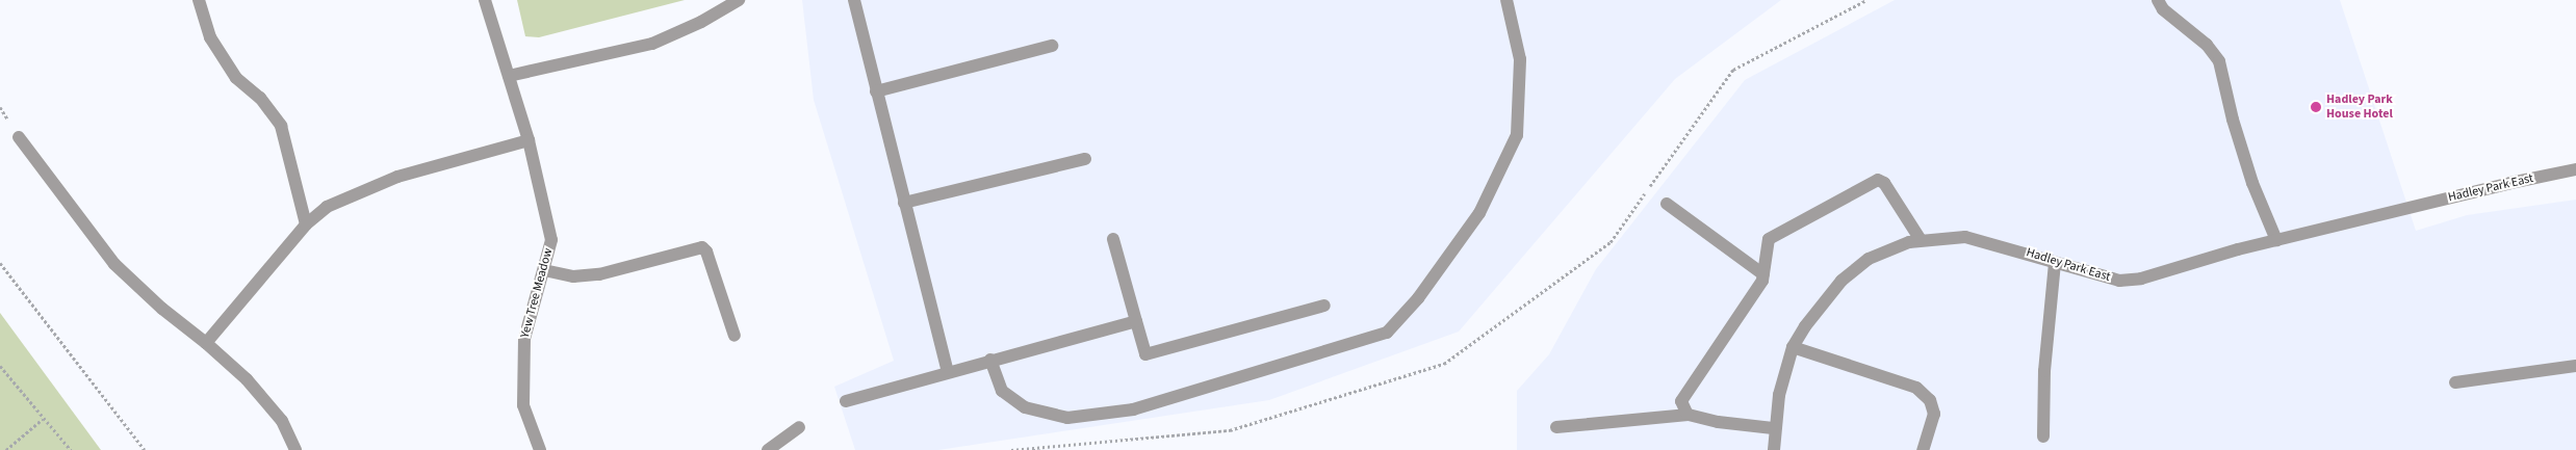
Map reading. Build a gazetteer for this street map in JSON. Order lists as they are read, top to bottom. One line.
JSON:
{"streets":{"street":["Hadley Park East","Yew Tree Meadow"]},"places":["Hadley Park House Hotel"]}
